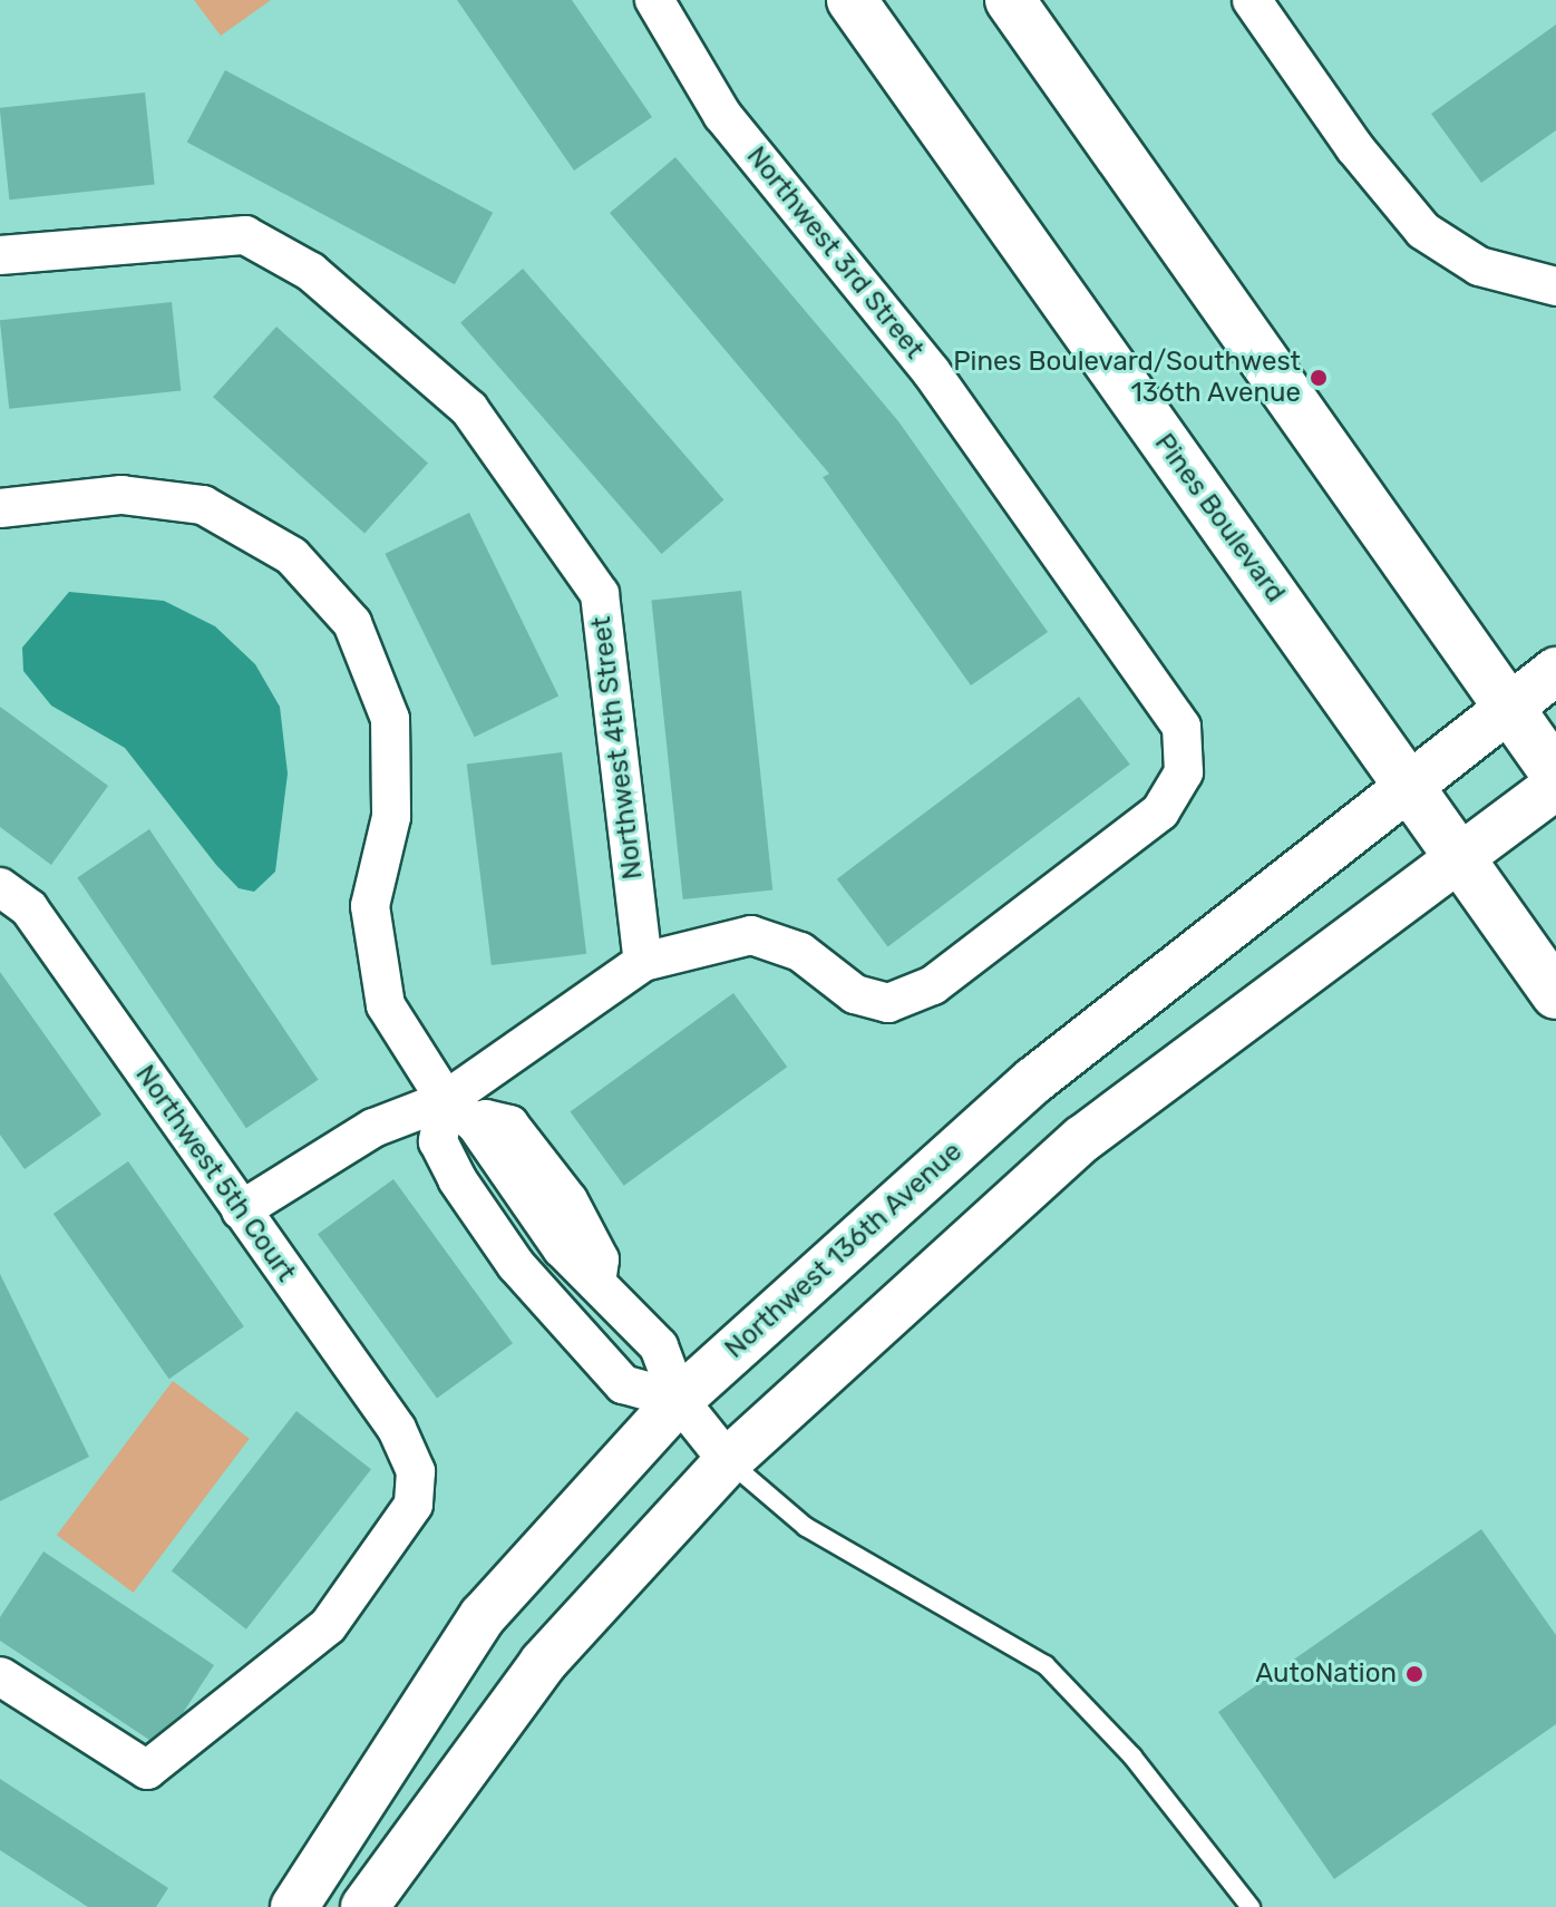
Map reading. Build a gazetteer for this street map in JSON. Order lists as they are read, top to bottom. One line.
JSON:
{"streets":{"highway":["Pines Boulevard"],"street":["Northwest 3rd Street","Northwest 4th Street","Northwest 5th Court","Northwest 136th Avenue"]},"crossings":[["Northwest 3rd Street","Northwest 4th Street"],["Pines Boulevard","Northwest 136th Avenue"]],"places":["Pines Boulevard/Southwest 136th Avenue","AutoNation"]}
